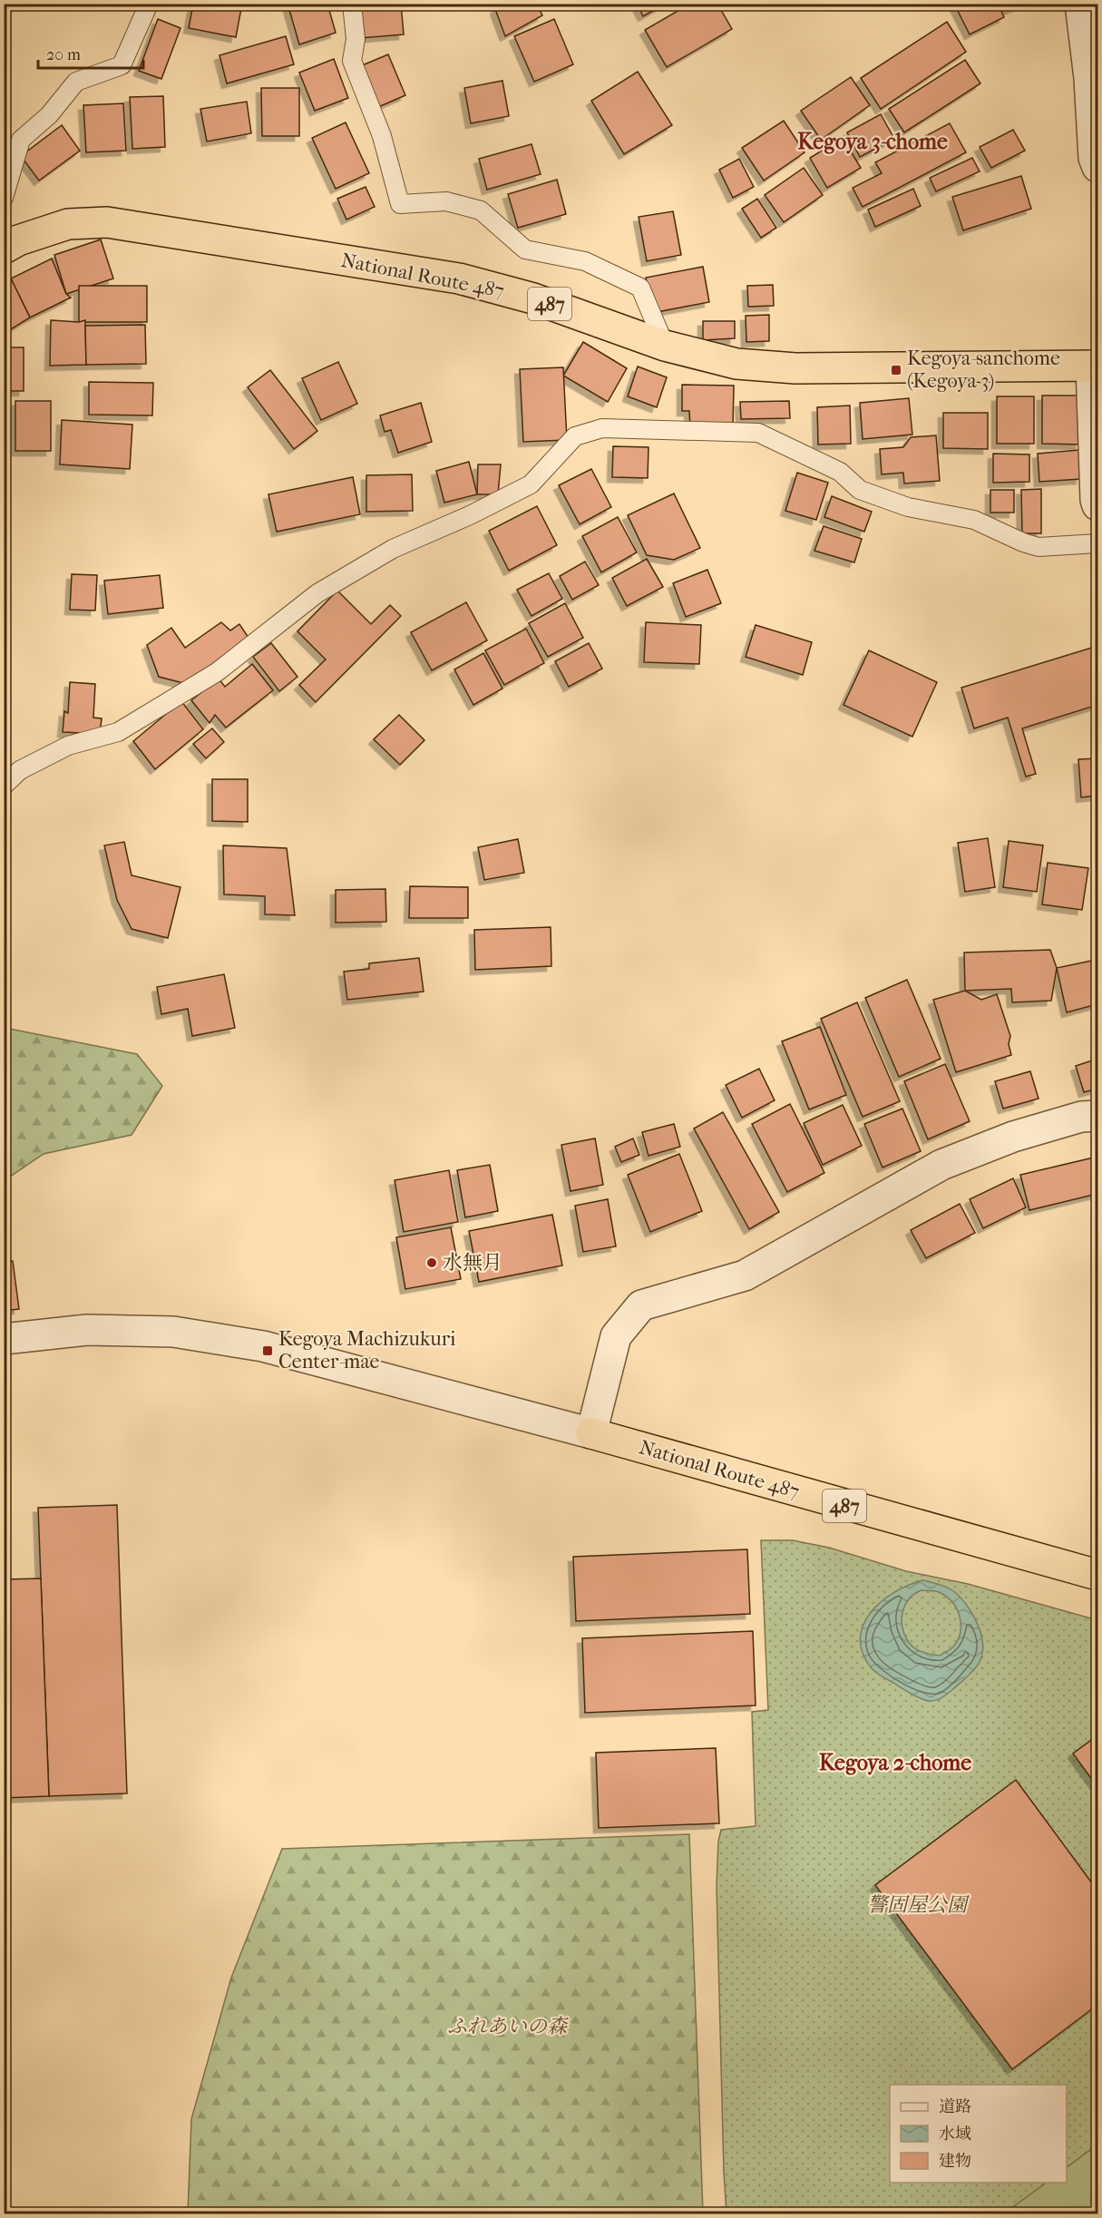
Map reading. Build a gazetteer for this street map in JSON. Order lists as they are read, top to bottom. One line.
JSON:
{"streets":{"highway":["National Route 487","487"]},"districts":["Kegoya 3-chome","Kegoya 2-chome"],"parks":["警固屋公園","ふれあいの森"],"places":{"transit":["Kegoya-sanchome (Kegoya 3)","Kegoya Machizukuri Center-mae"],"other":["水無月"]},"legend":["道路","水域","建物"],"scale_bar":"20 m"}
